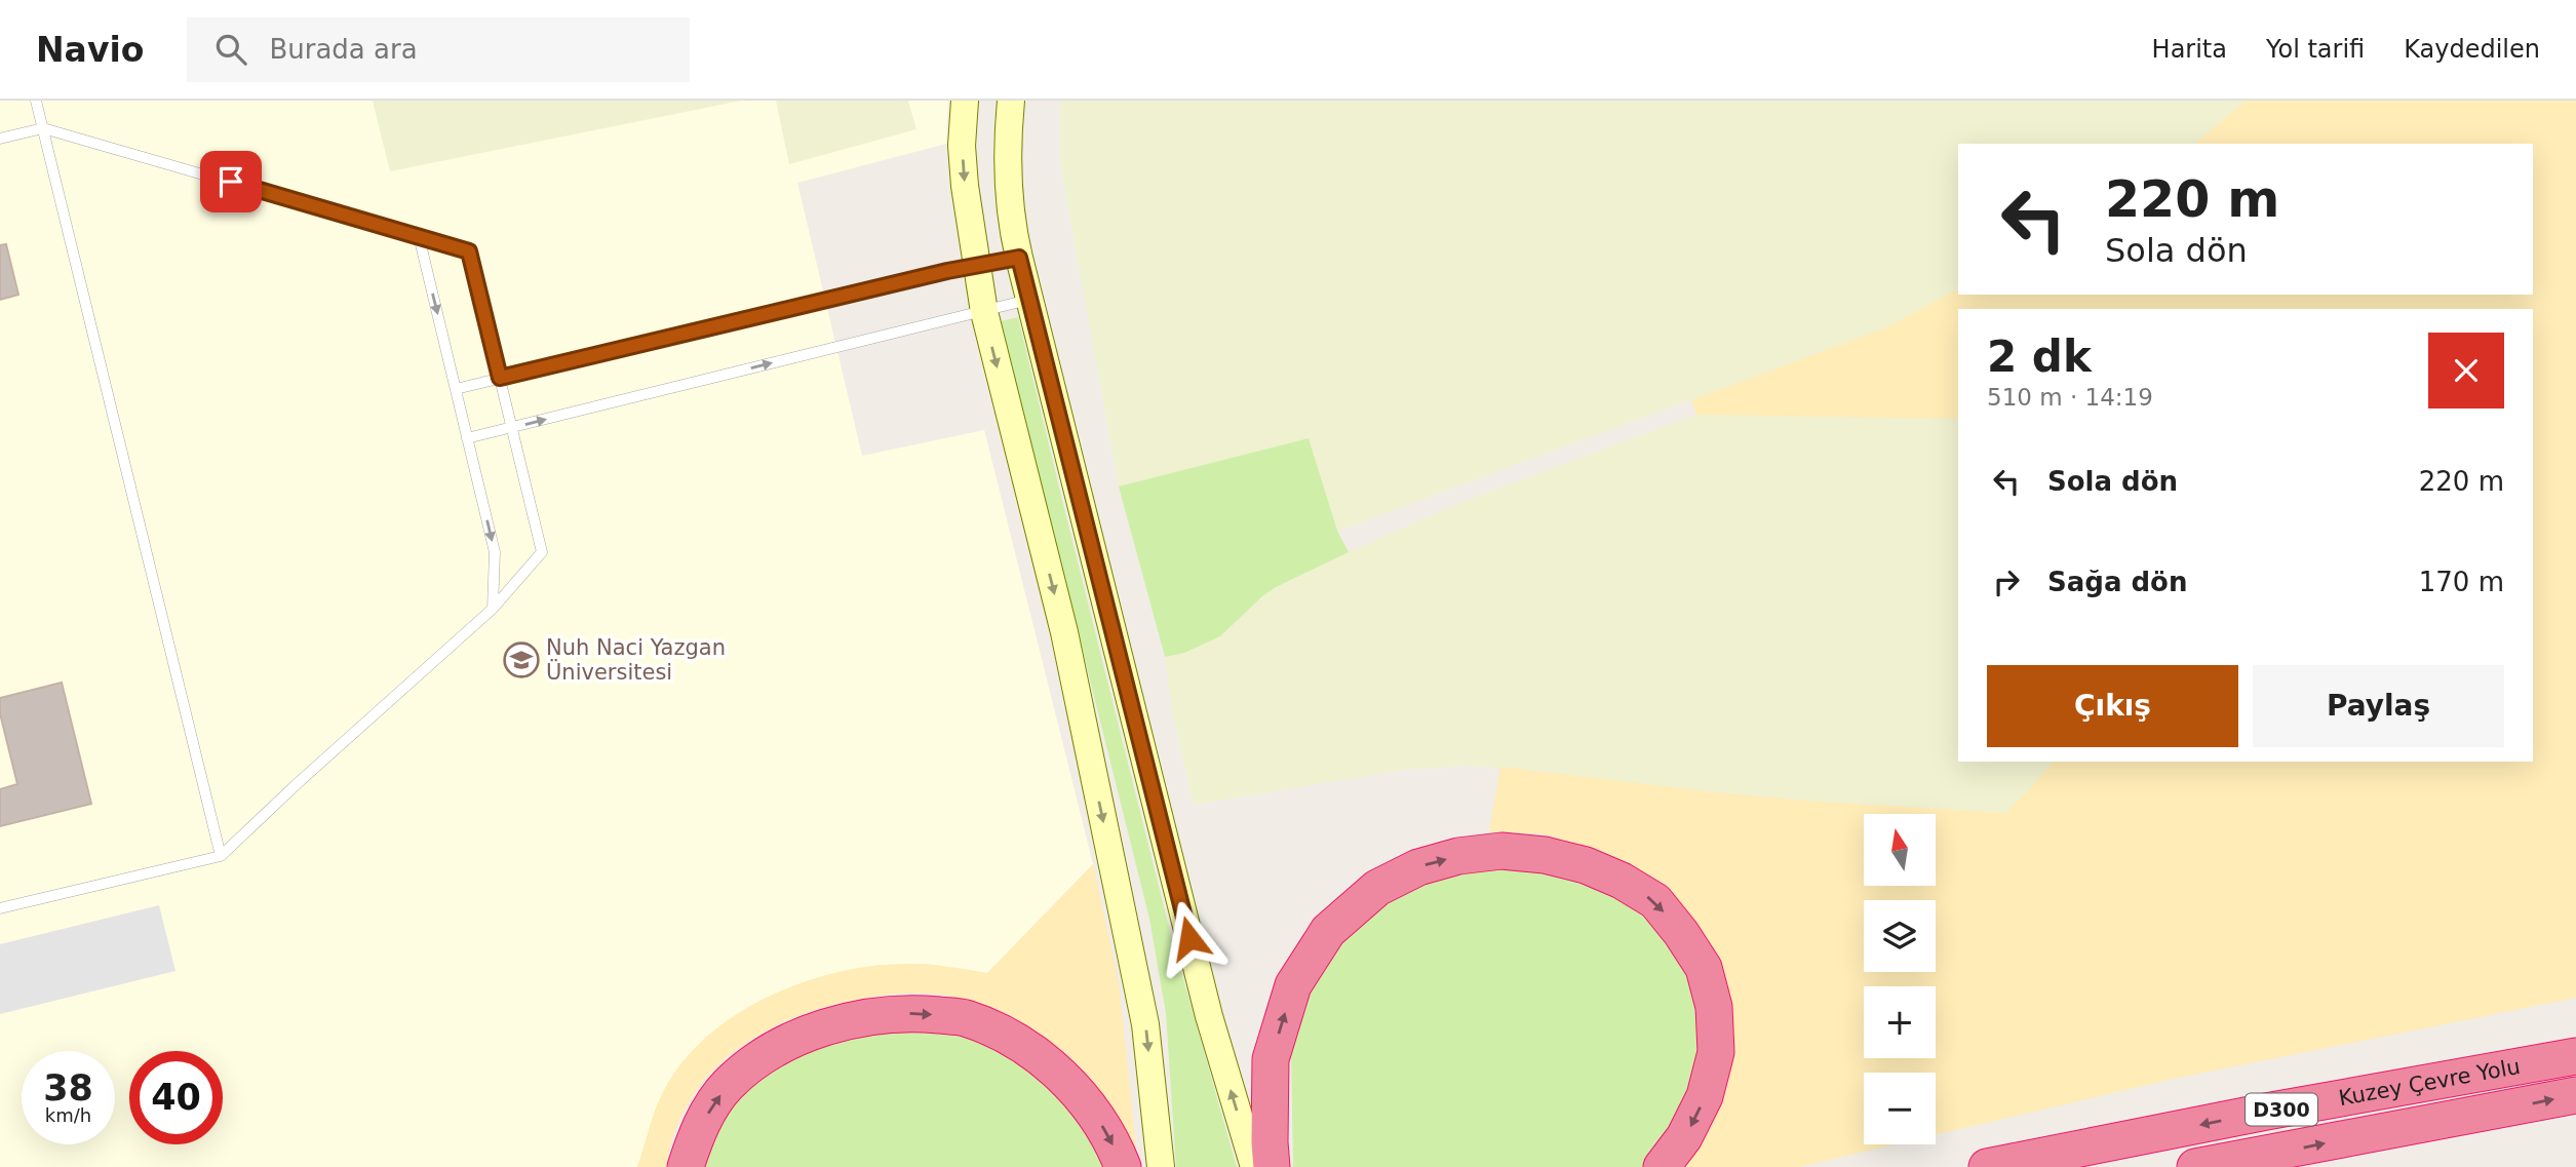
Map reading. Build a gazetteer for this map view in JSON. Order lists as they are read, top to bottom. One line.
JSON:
{"streets":{"highway":["Kuzey Çevre Yolu","D300"]},"places":{"school or university":["Nuh Naci Yazgan Üniversitesi"]},"north":"top","page":{"header":"Navio","search":"Burada ara","nav":["Harita","Yol tarifi","Kaydedilen"],"turn":["220 m","Sola dön"],"heading":["2 dk","510 m · 14:19"],"list":[{"name":"Sola dön","value":"220 m"},{"name":"Sağa dön","value":"170 m"}],"buttons":["Çıkış","Paylaş"],"map_buttons":["+","−"],"speed":"38 km/h","limit":"40"}}
